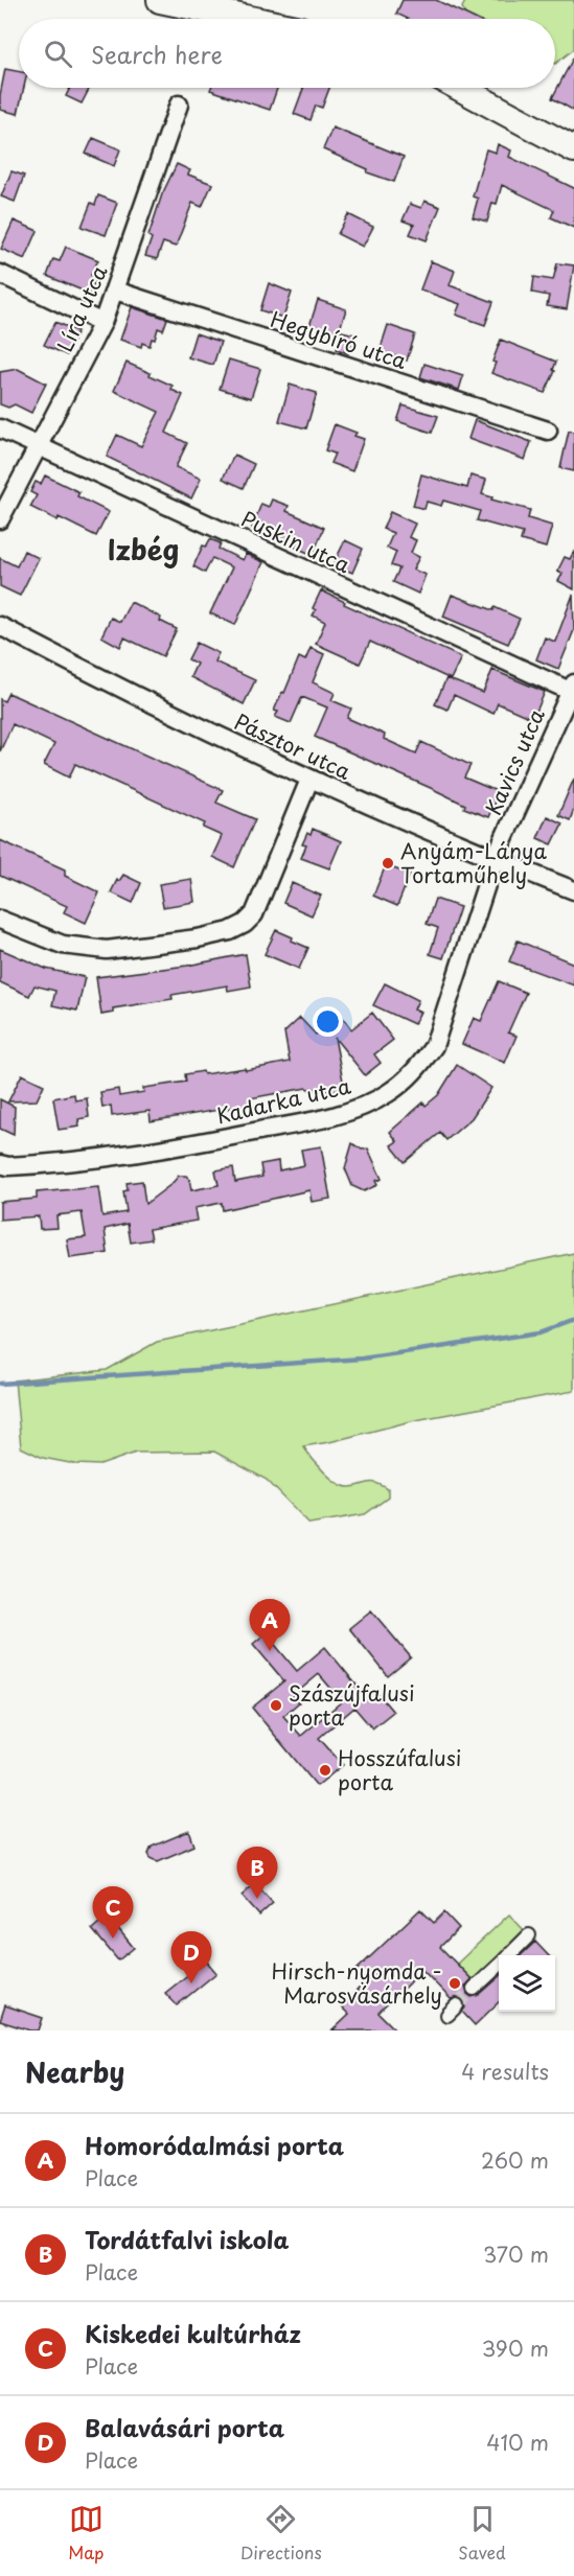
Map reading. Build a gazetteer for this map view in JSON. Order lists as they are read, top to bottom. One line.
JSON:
{"streets":{"street":["Líra utca","Hegybíró utca","Puskin utca","Pásztor utca","Kavics utca","Kadarka utca"]},"crossings":[["Líra utca","Hegybíró utca"],["Líra utca","Puskin utca"],["Puskin utca","Kavics utca"],["Pásztor utca","Kavics utca"],["Pásztor utca","Kadarka utca"],["Kavics utca","Kadarka utca"]],"districts":["Izbég"],"places":["Anyám-Lánya Tortaműhely","Szászújfalusi porta","Hosszúfalusi porta","Hirsch-nyomda - Marosvásárhely"],"page":{"search":"Search here","pins":["A","B","C","D"],"heading":["Nearby","4 results"],"list":[{"mark":"A","name":"Homoródalmási porta","note":"Place","value":"260 m"},{"mark":"B","name":"Tordátfalvi iskola","note":"Place","value":"370 m"},{"mark":"C","name":"Kiskedei kultúrház","note":"Place","value":"390 m"},{"mark":"D","name":"Balavásári porta","note":"Place","value":"410 m"}],"nav":["Map","Directions","Saved"]}}
